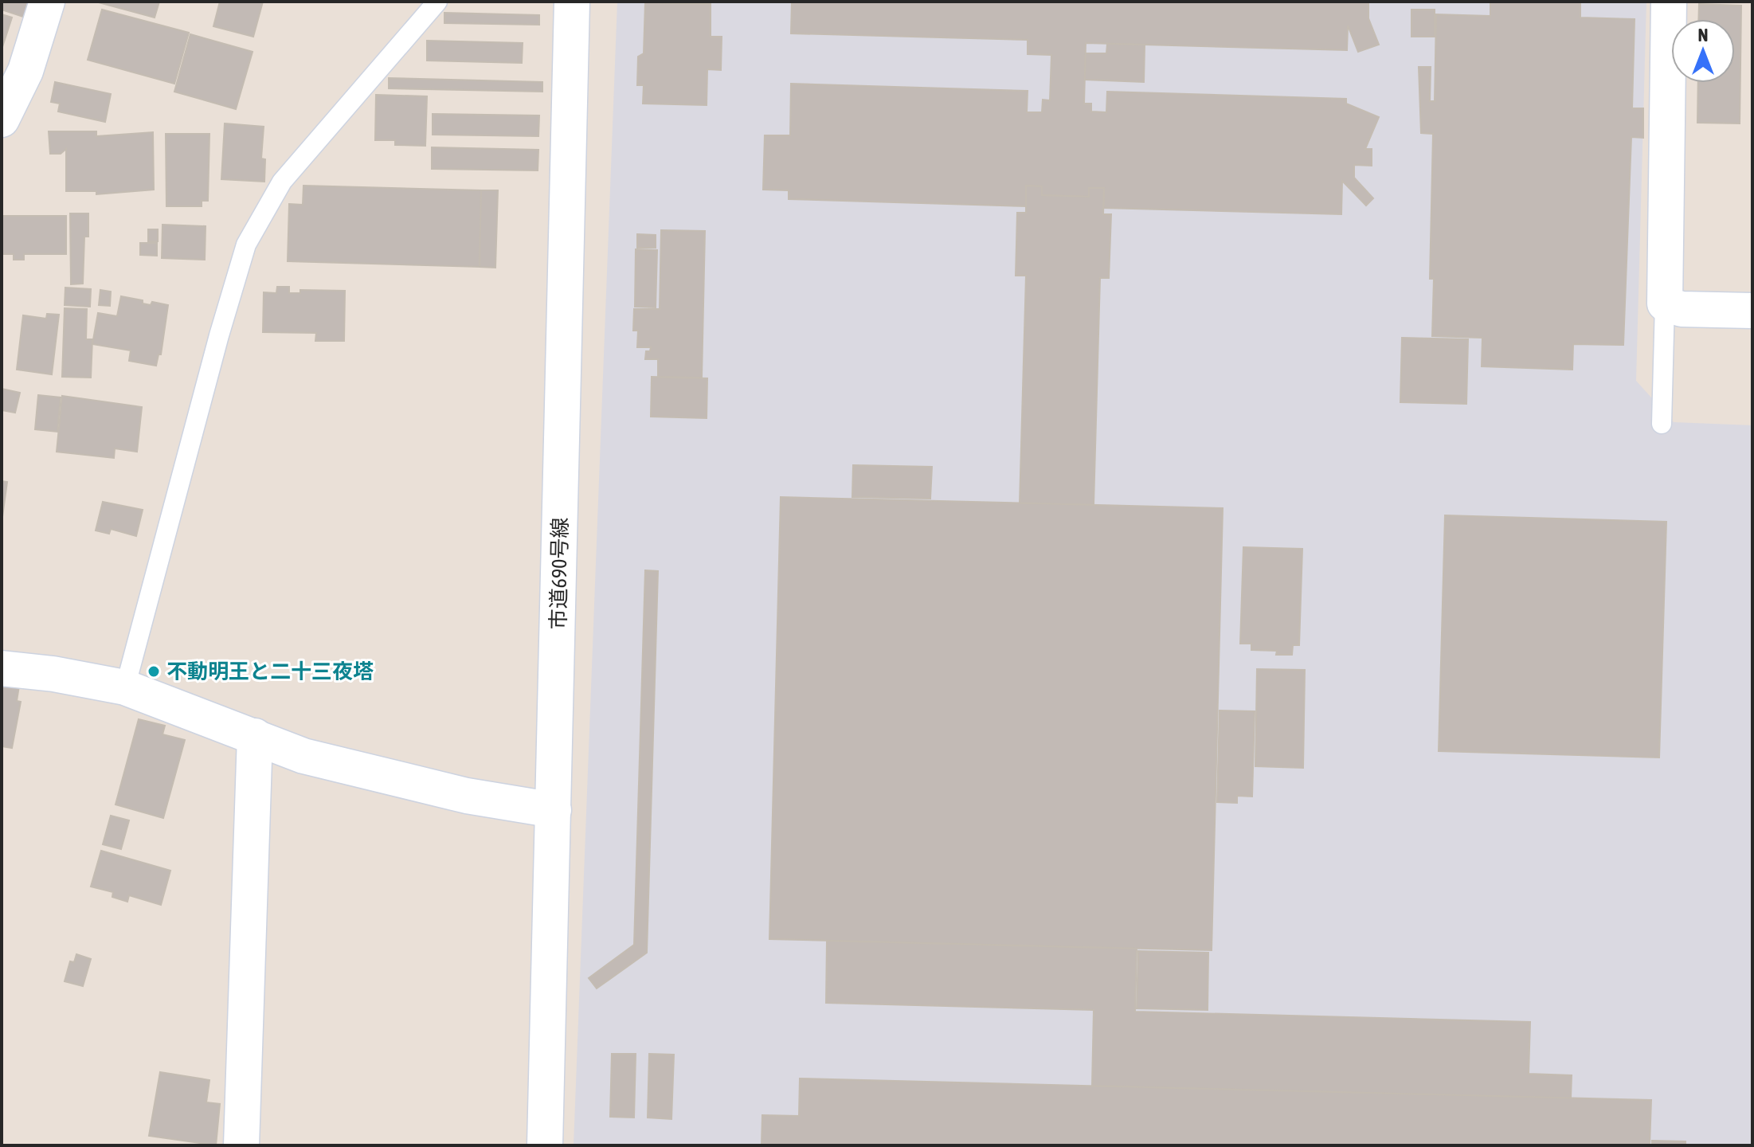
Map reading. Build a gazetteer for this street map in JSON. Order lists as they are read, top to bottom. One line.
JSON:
{"streets":{"street":["市道690号線"]},"places":["不動明王と二十三夜塔"],"north":"top"}
